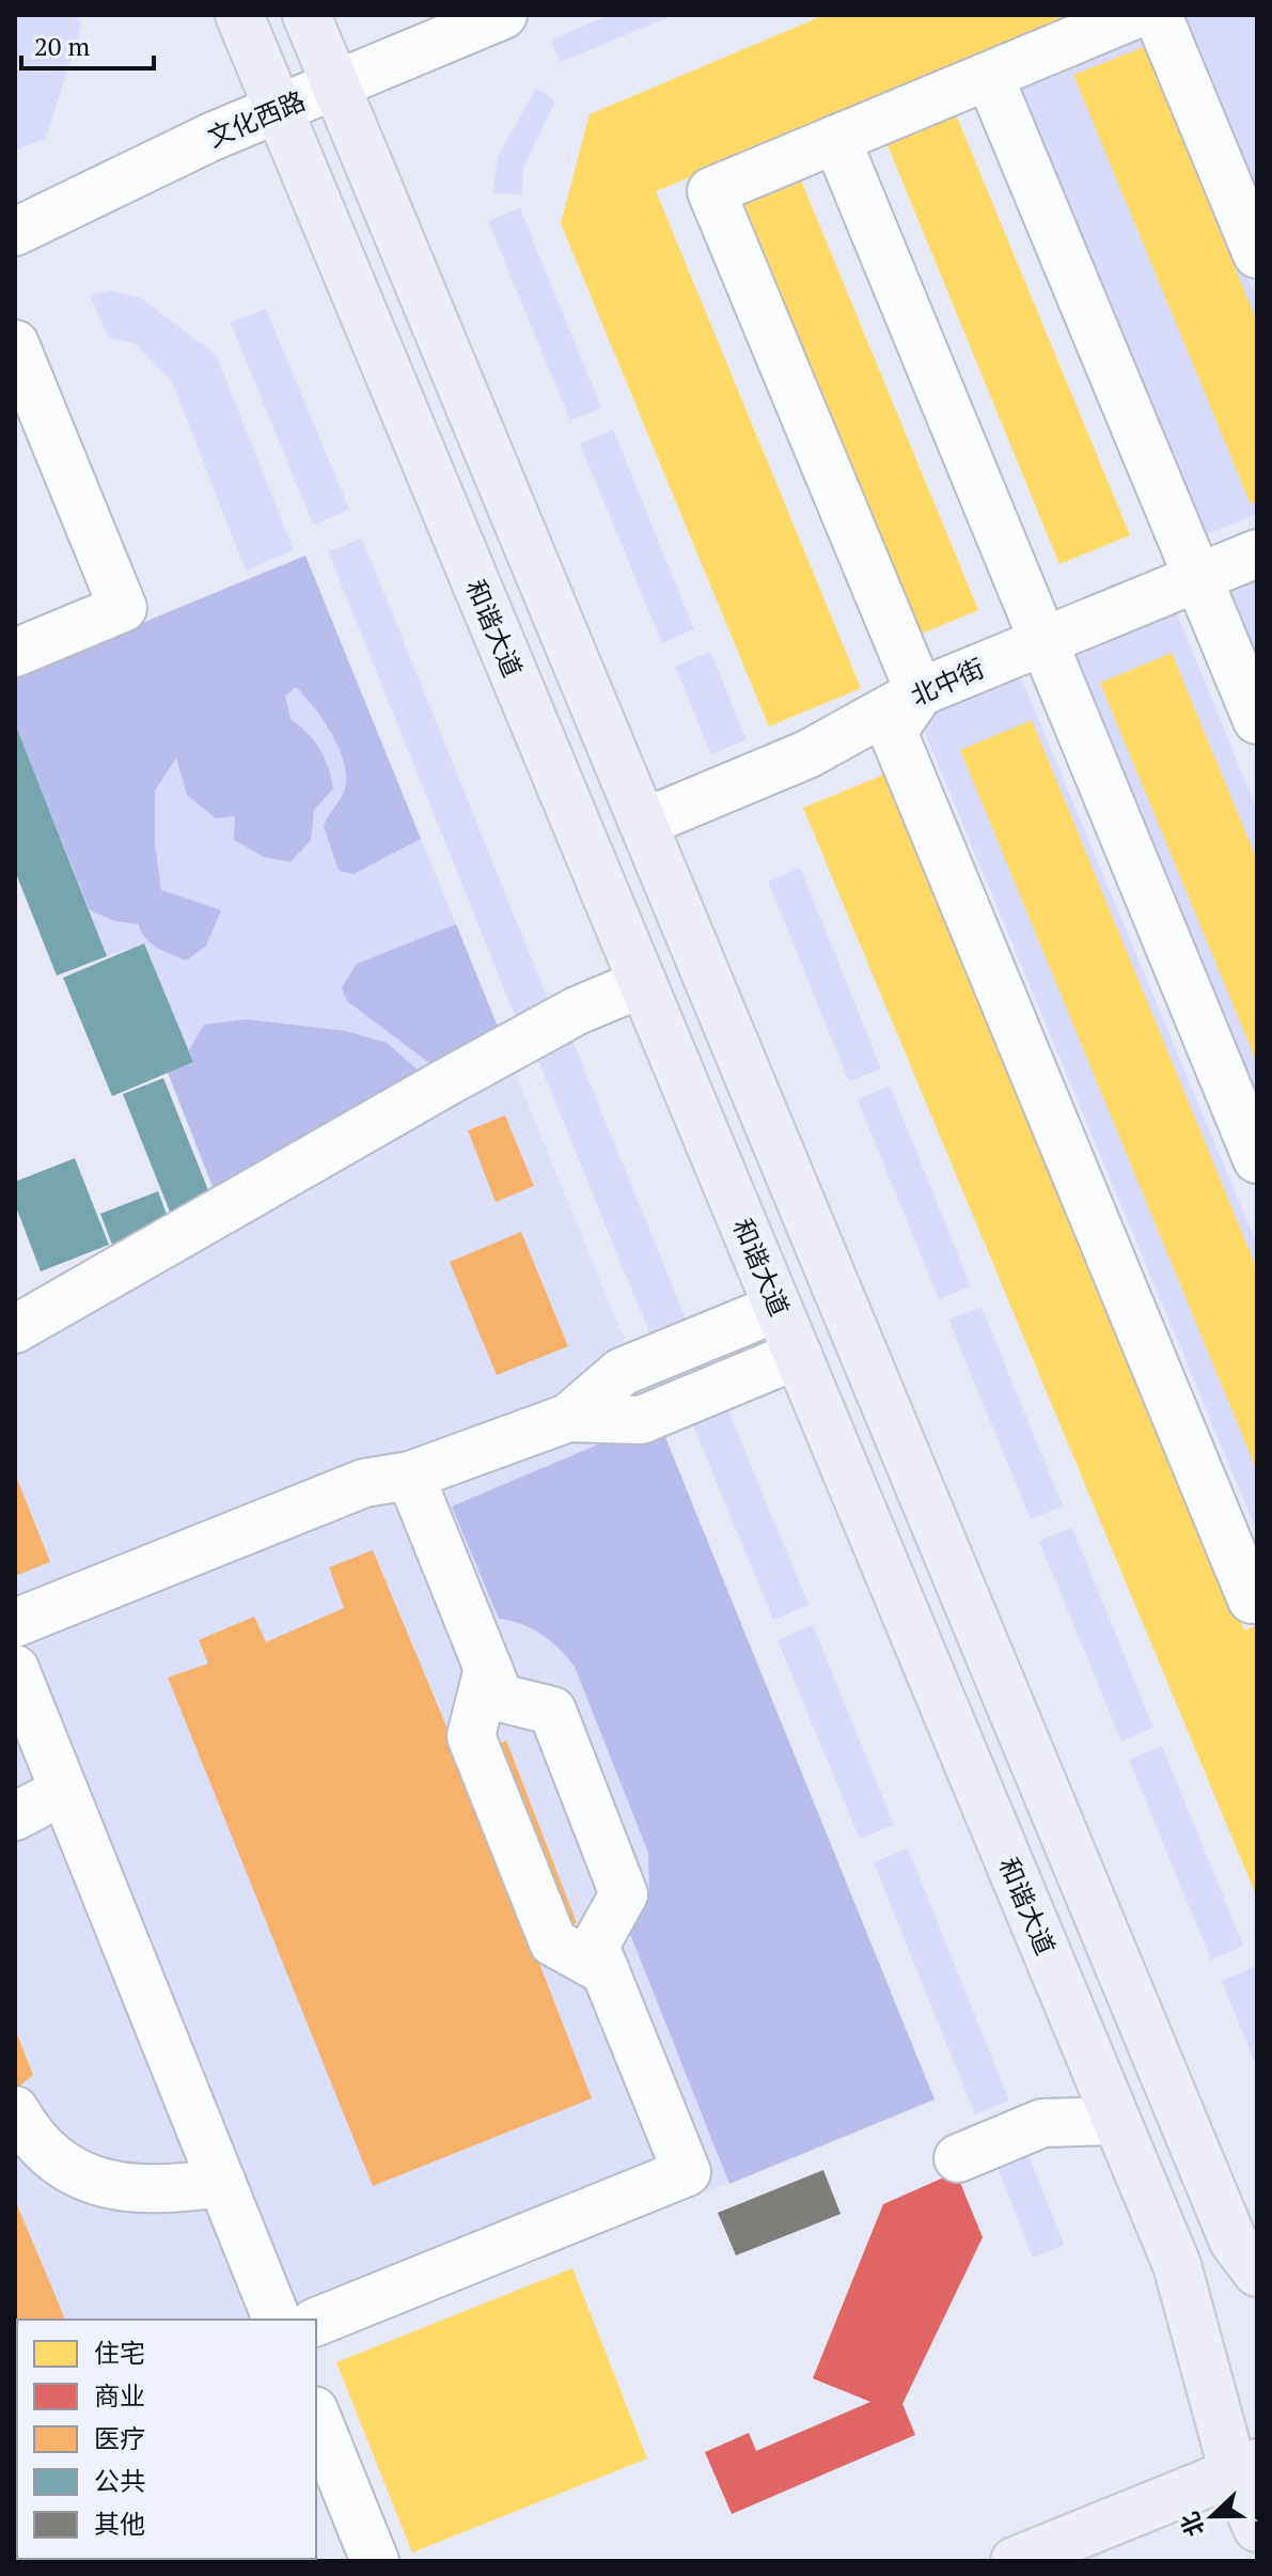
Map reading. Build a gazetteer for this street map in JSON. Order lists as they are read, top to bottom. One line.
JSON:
{"streets":{"main road":["和谐大道"],"street":["文化西路","北中街"]},"crossings":[["文化西路","和谐大道"]],"legend":["住宅","商业","医疗","公共","其他"],"scale_bar":"20 m","north":"left"}
